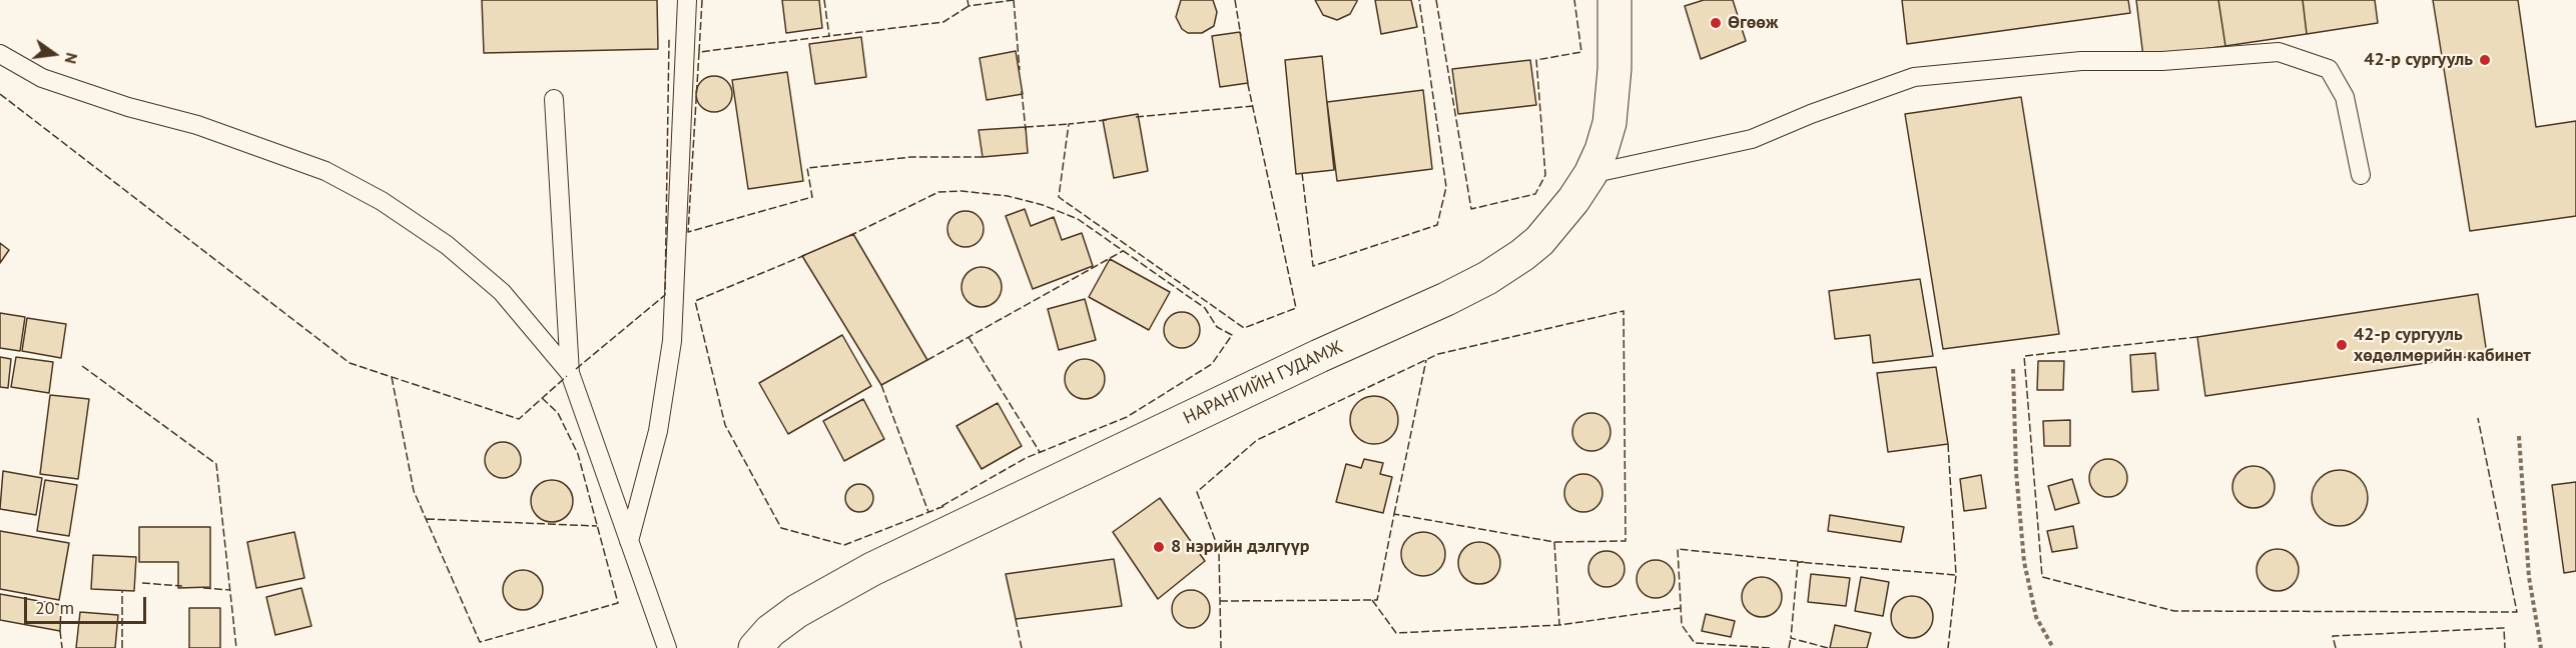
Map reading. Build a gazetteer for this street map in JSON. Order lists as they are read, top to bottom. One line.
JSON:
{"streets":{"main road":["НАРАНГИЙН ГУДАМЖ"]},"places":["Өгөөж","42-p сургууль","42-p сургууль хөдөлмөрийн кабинет","8 нэрийн дэлгүүр"],"scale_bar":"20 m","north":"right"}
